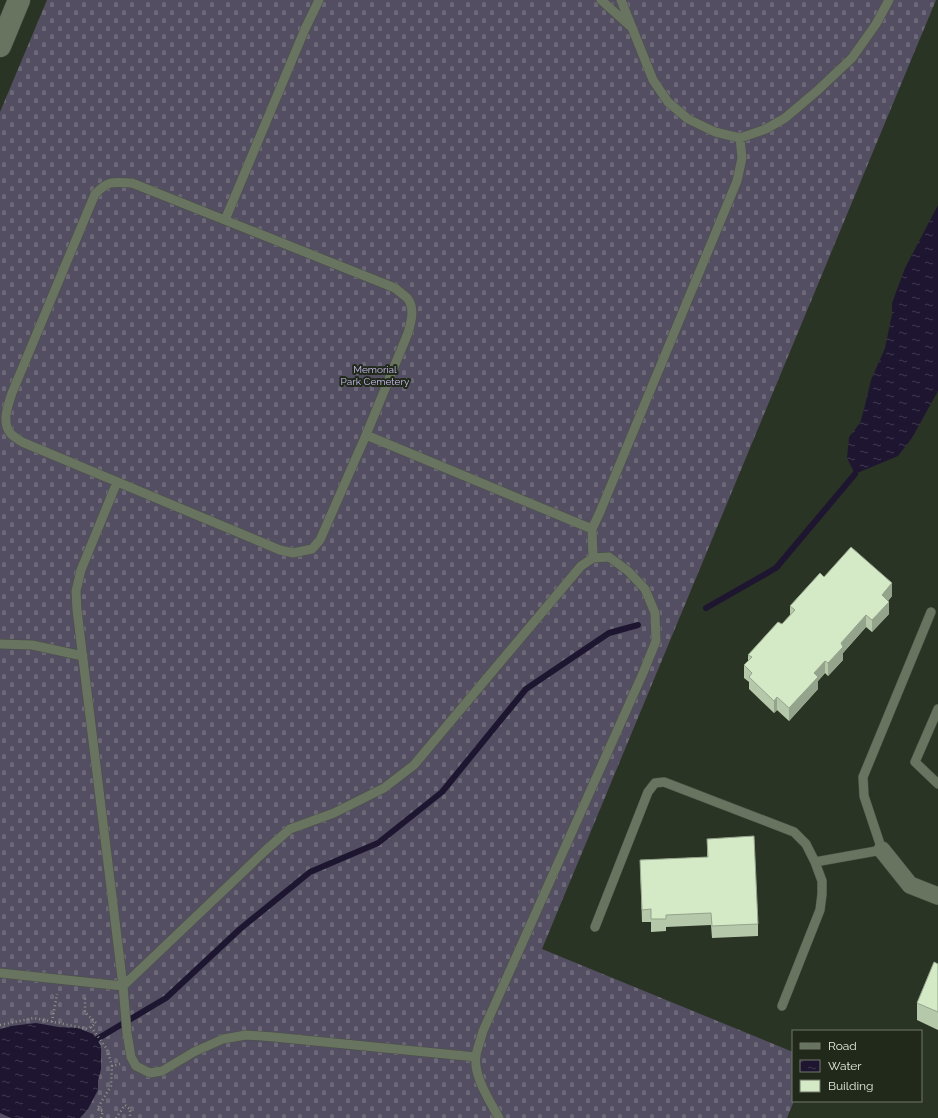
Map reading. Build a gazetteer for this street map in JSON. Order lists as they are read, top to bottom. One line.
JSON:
{"parks":["Memorial Park Cemetery"],"legend":["Road","Water","Building"]}
